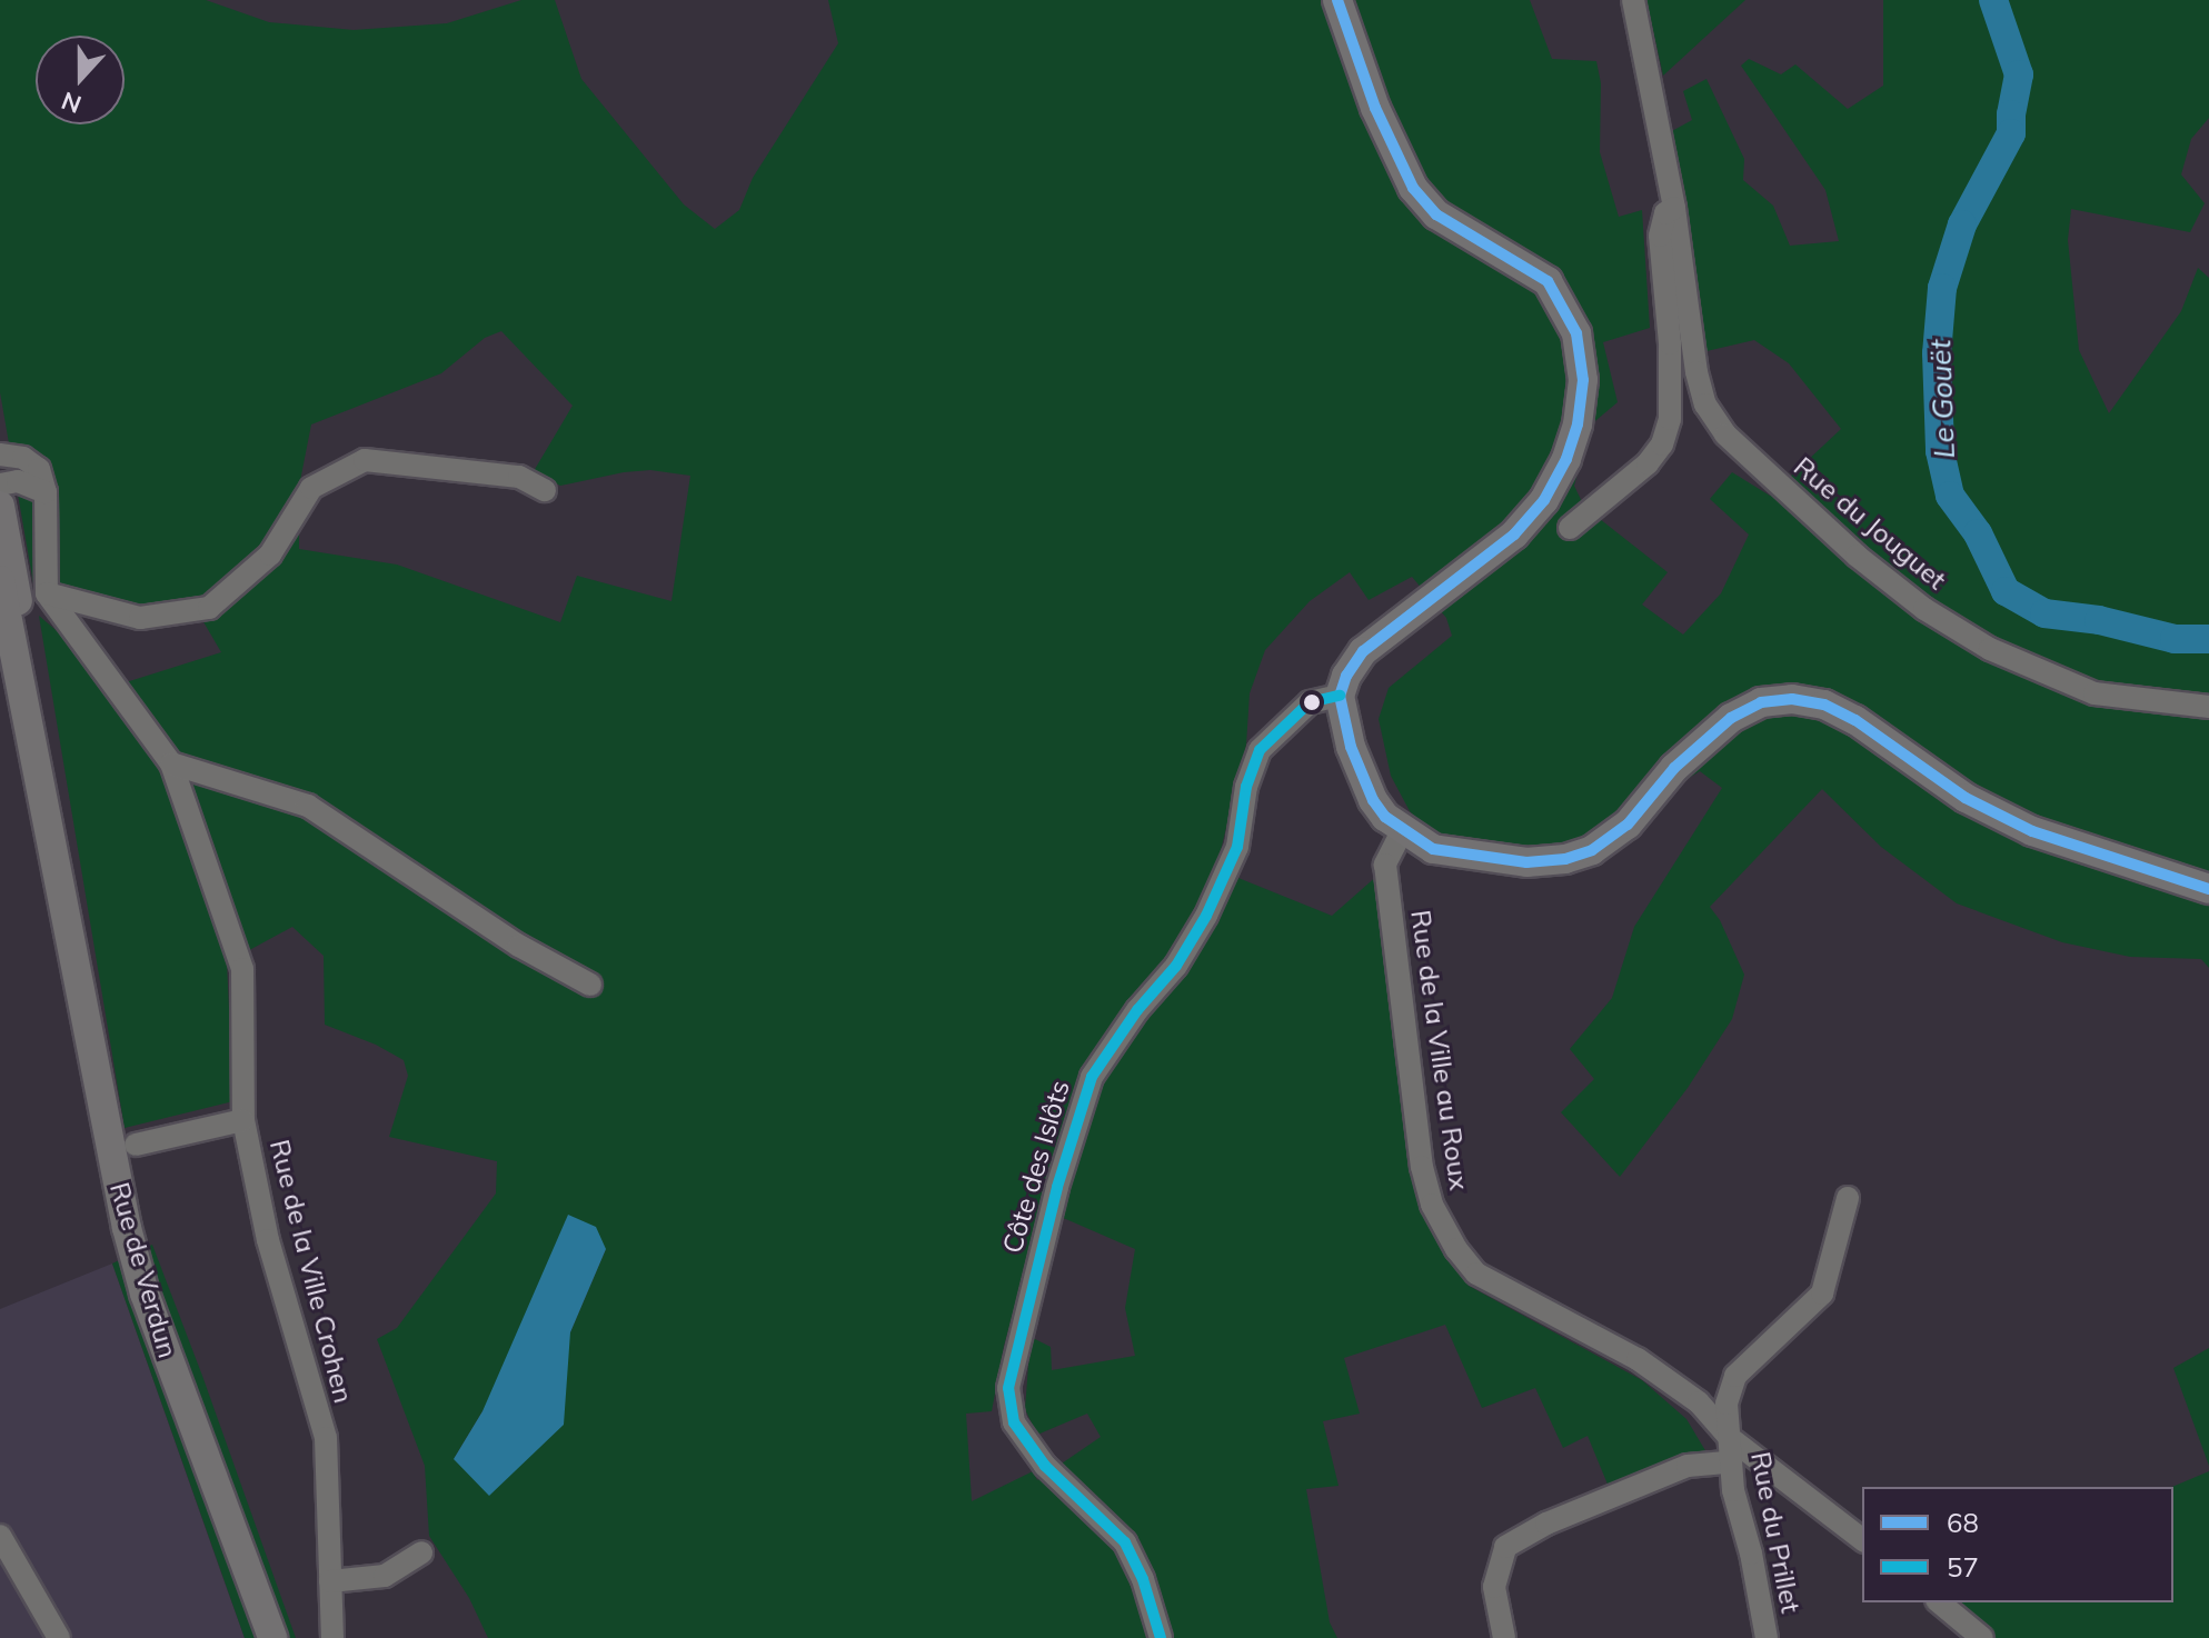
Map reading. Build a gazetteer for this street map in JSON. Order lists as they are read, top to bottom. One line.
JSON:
{"streets":{"main road":["Rue de Verdun"],"street":["Rue du Jouguet","Rue de la Ville au Roux","Côte des Islôts","Rue de la Ville Crohen","Rue du Prillet"]},"crossings":[["Rue de la Ville au Roux","Rue du Prillet"]],"water":["Le Gouët"],"lines":["transit line 68","transit line 57"],"legend":["68","57"],"north":"bottom"}
